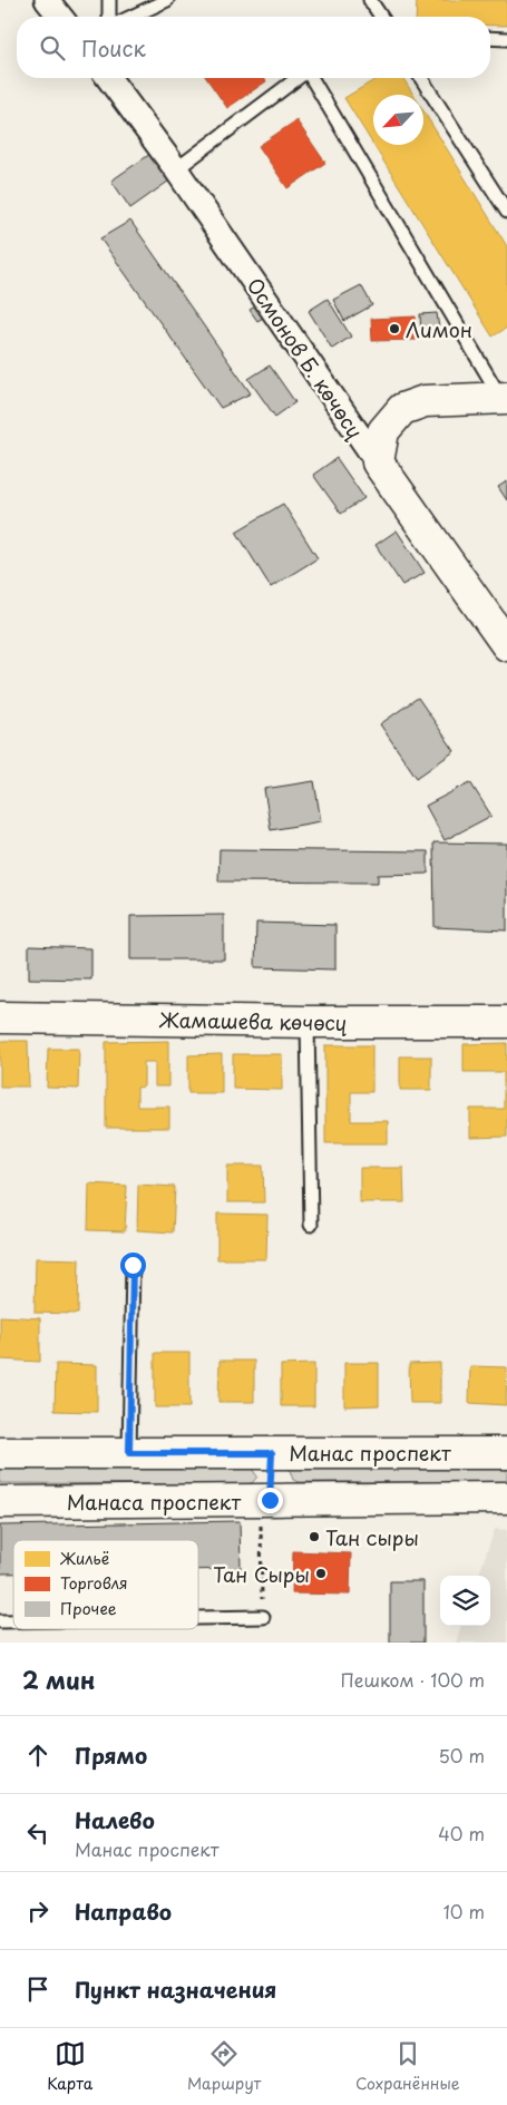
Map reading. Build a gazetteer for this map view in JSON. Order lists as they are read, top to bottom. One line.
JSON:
{"streets":{"main road":["Осмонов Б. көчөсү","Жамашева көчөсү","Манас проспект","Манаса проспект"]},"places":["Лимон","Тан сыры","Тан Сыры"],"legend":["Жильё","Торговля","Прочее"],"north":"bottom left","page":{"search":"Поиск","heading":["2 мин","Пешком · 100 m"],"list":[["Прямо","50 m"],["Налево","Манас проспект","40 m"],["Направо","10 m"],"Пункт назначения"],"nav":["Карта","Маршрут","Сохранённые"]}}
